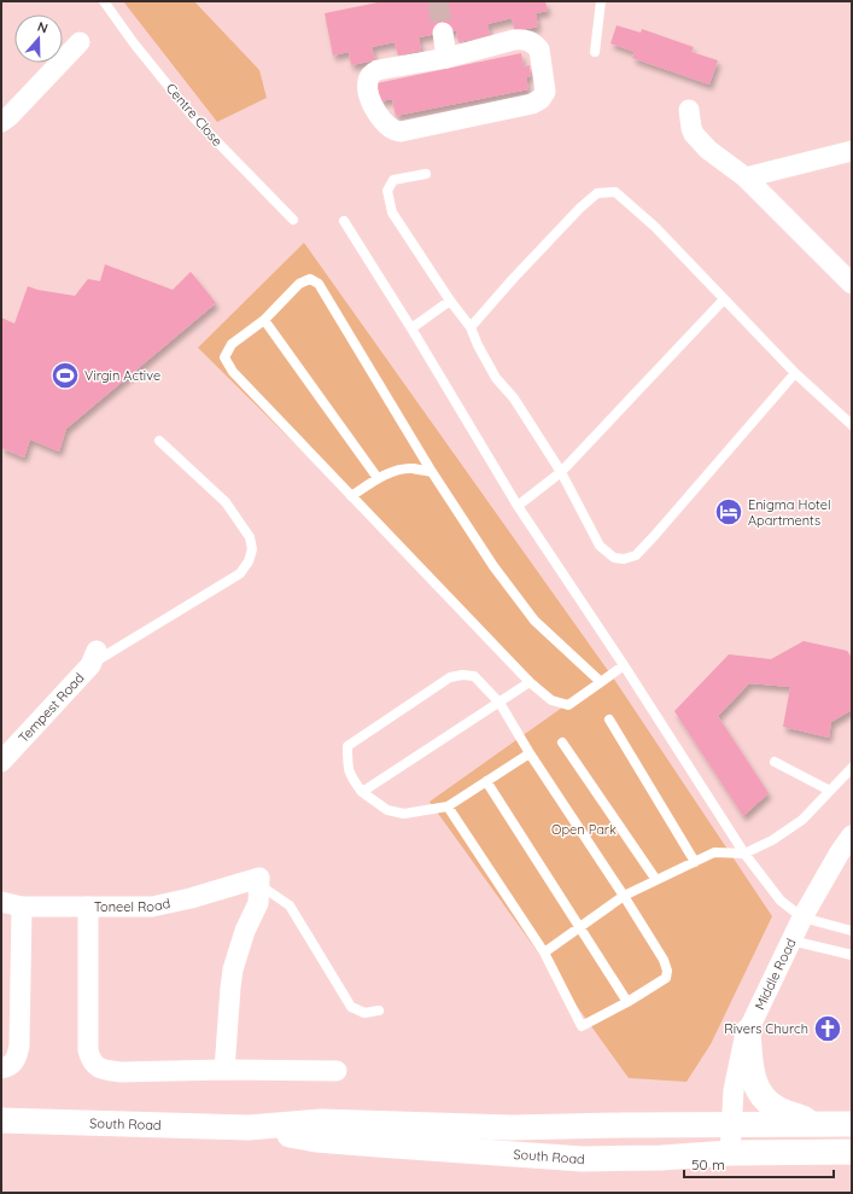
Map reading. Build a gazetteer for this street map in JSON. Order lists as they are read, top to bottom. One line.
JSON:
{"streets":{"street":["Tempest Road","Toneel Road","Middle Road","South Road"],"lane":["Centre Close"]},"crossings":[["Middle Road","South Road"]],"parks":["Open Park"],"places":{"sports":["Virgin Active"],"hotel":["Enigma Hotel Apartments"],"church":["Rivers Church"]},"scale_bar":"50 m","north":"top"}
